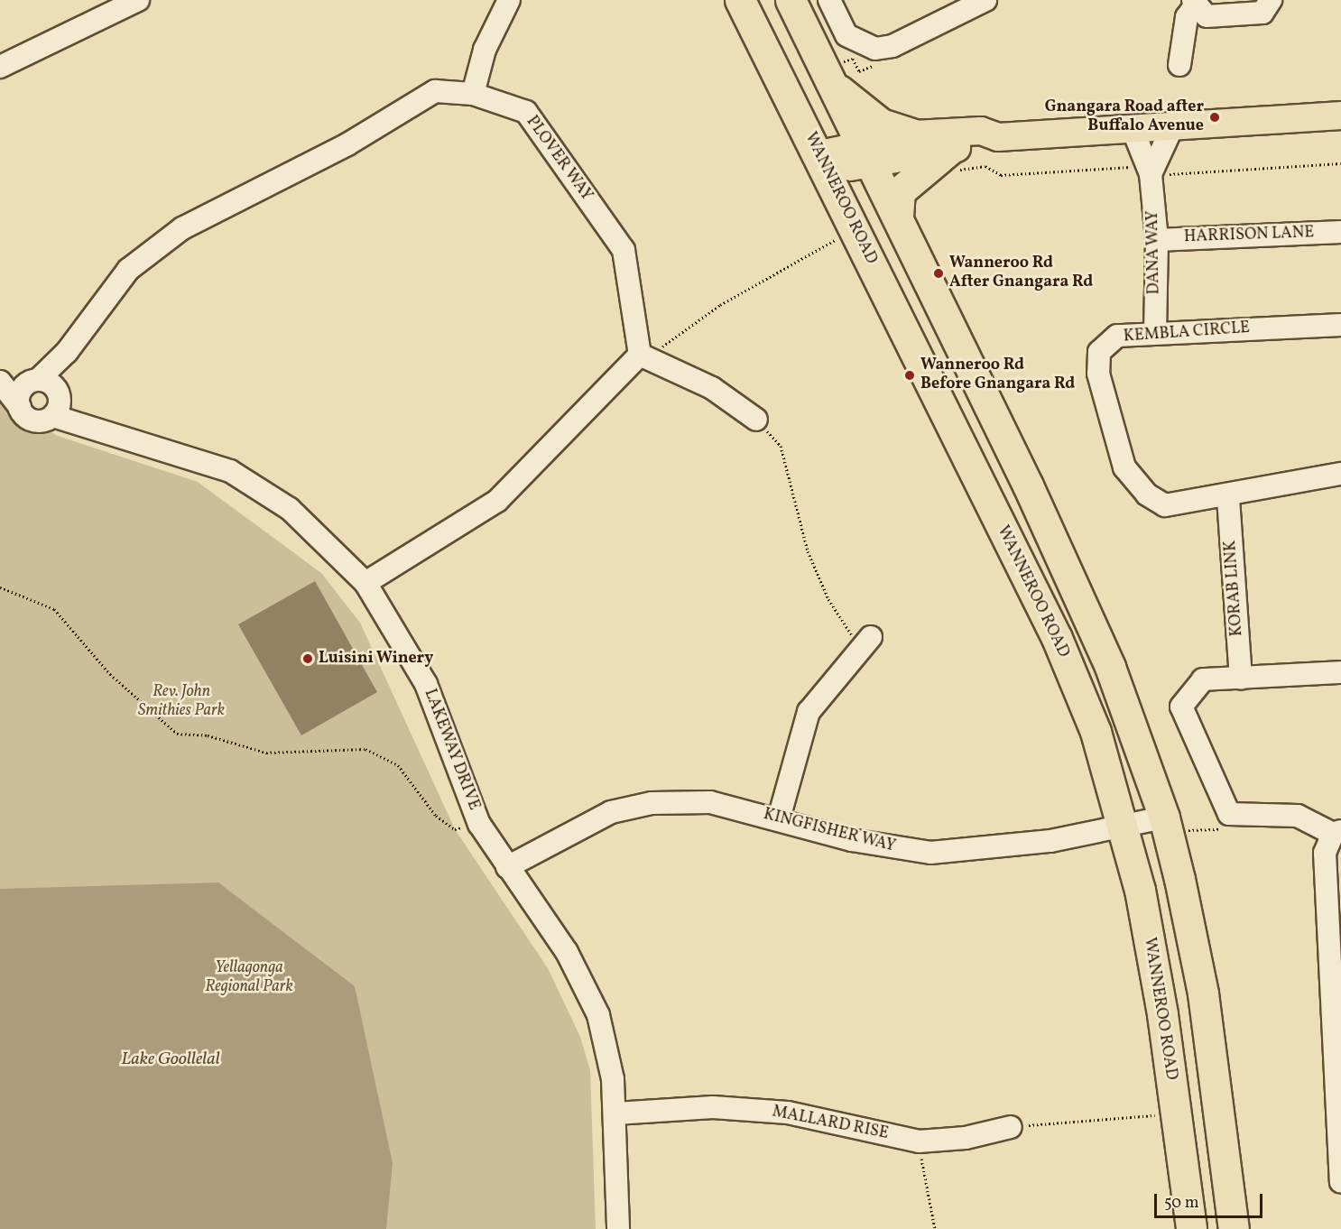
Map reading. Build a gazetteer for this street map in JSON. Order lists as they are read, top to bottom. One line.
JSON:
{"streets":{"highway":["WANNEROO ROAD"],"street":["PLOVER WAY","HARRISON LANE","DANA WAY","KEMBLA CIRCLE","KORAB LINK","LAKEWAY DRIVE","KINGFISHER WAY","MALLARD RISE"]},"crossings":[["PLOVER WAY","LAKEWAY DRIVE"],["WANNEROO ROAD","KINGFISHER WAY"],["HARRISON LANE","DANA WAY"],["DANA WAY","KEMBLA CIRCLE"],["KEMBLA CIRCLE","KORAB LINK"],["LAKEWAY DRIVE","KINGFISHER WAY"],["LAKEWAY DRIVE","MALLARD RISE"]],"water":["Lake Goollelal"],"parks":["Rev. John Smithies Park","Yellagonga Regional Park"],"places":["Gnangara Road after Buffalo Avenue","Wanneroo Rd After Gnangara Rd","Wanneroo Rd Before Gnangara Rd","Luisini Winery"],"scale_bar":"50 m"}
